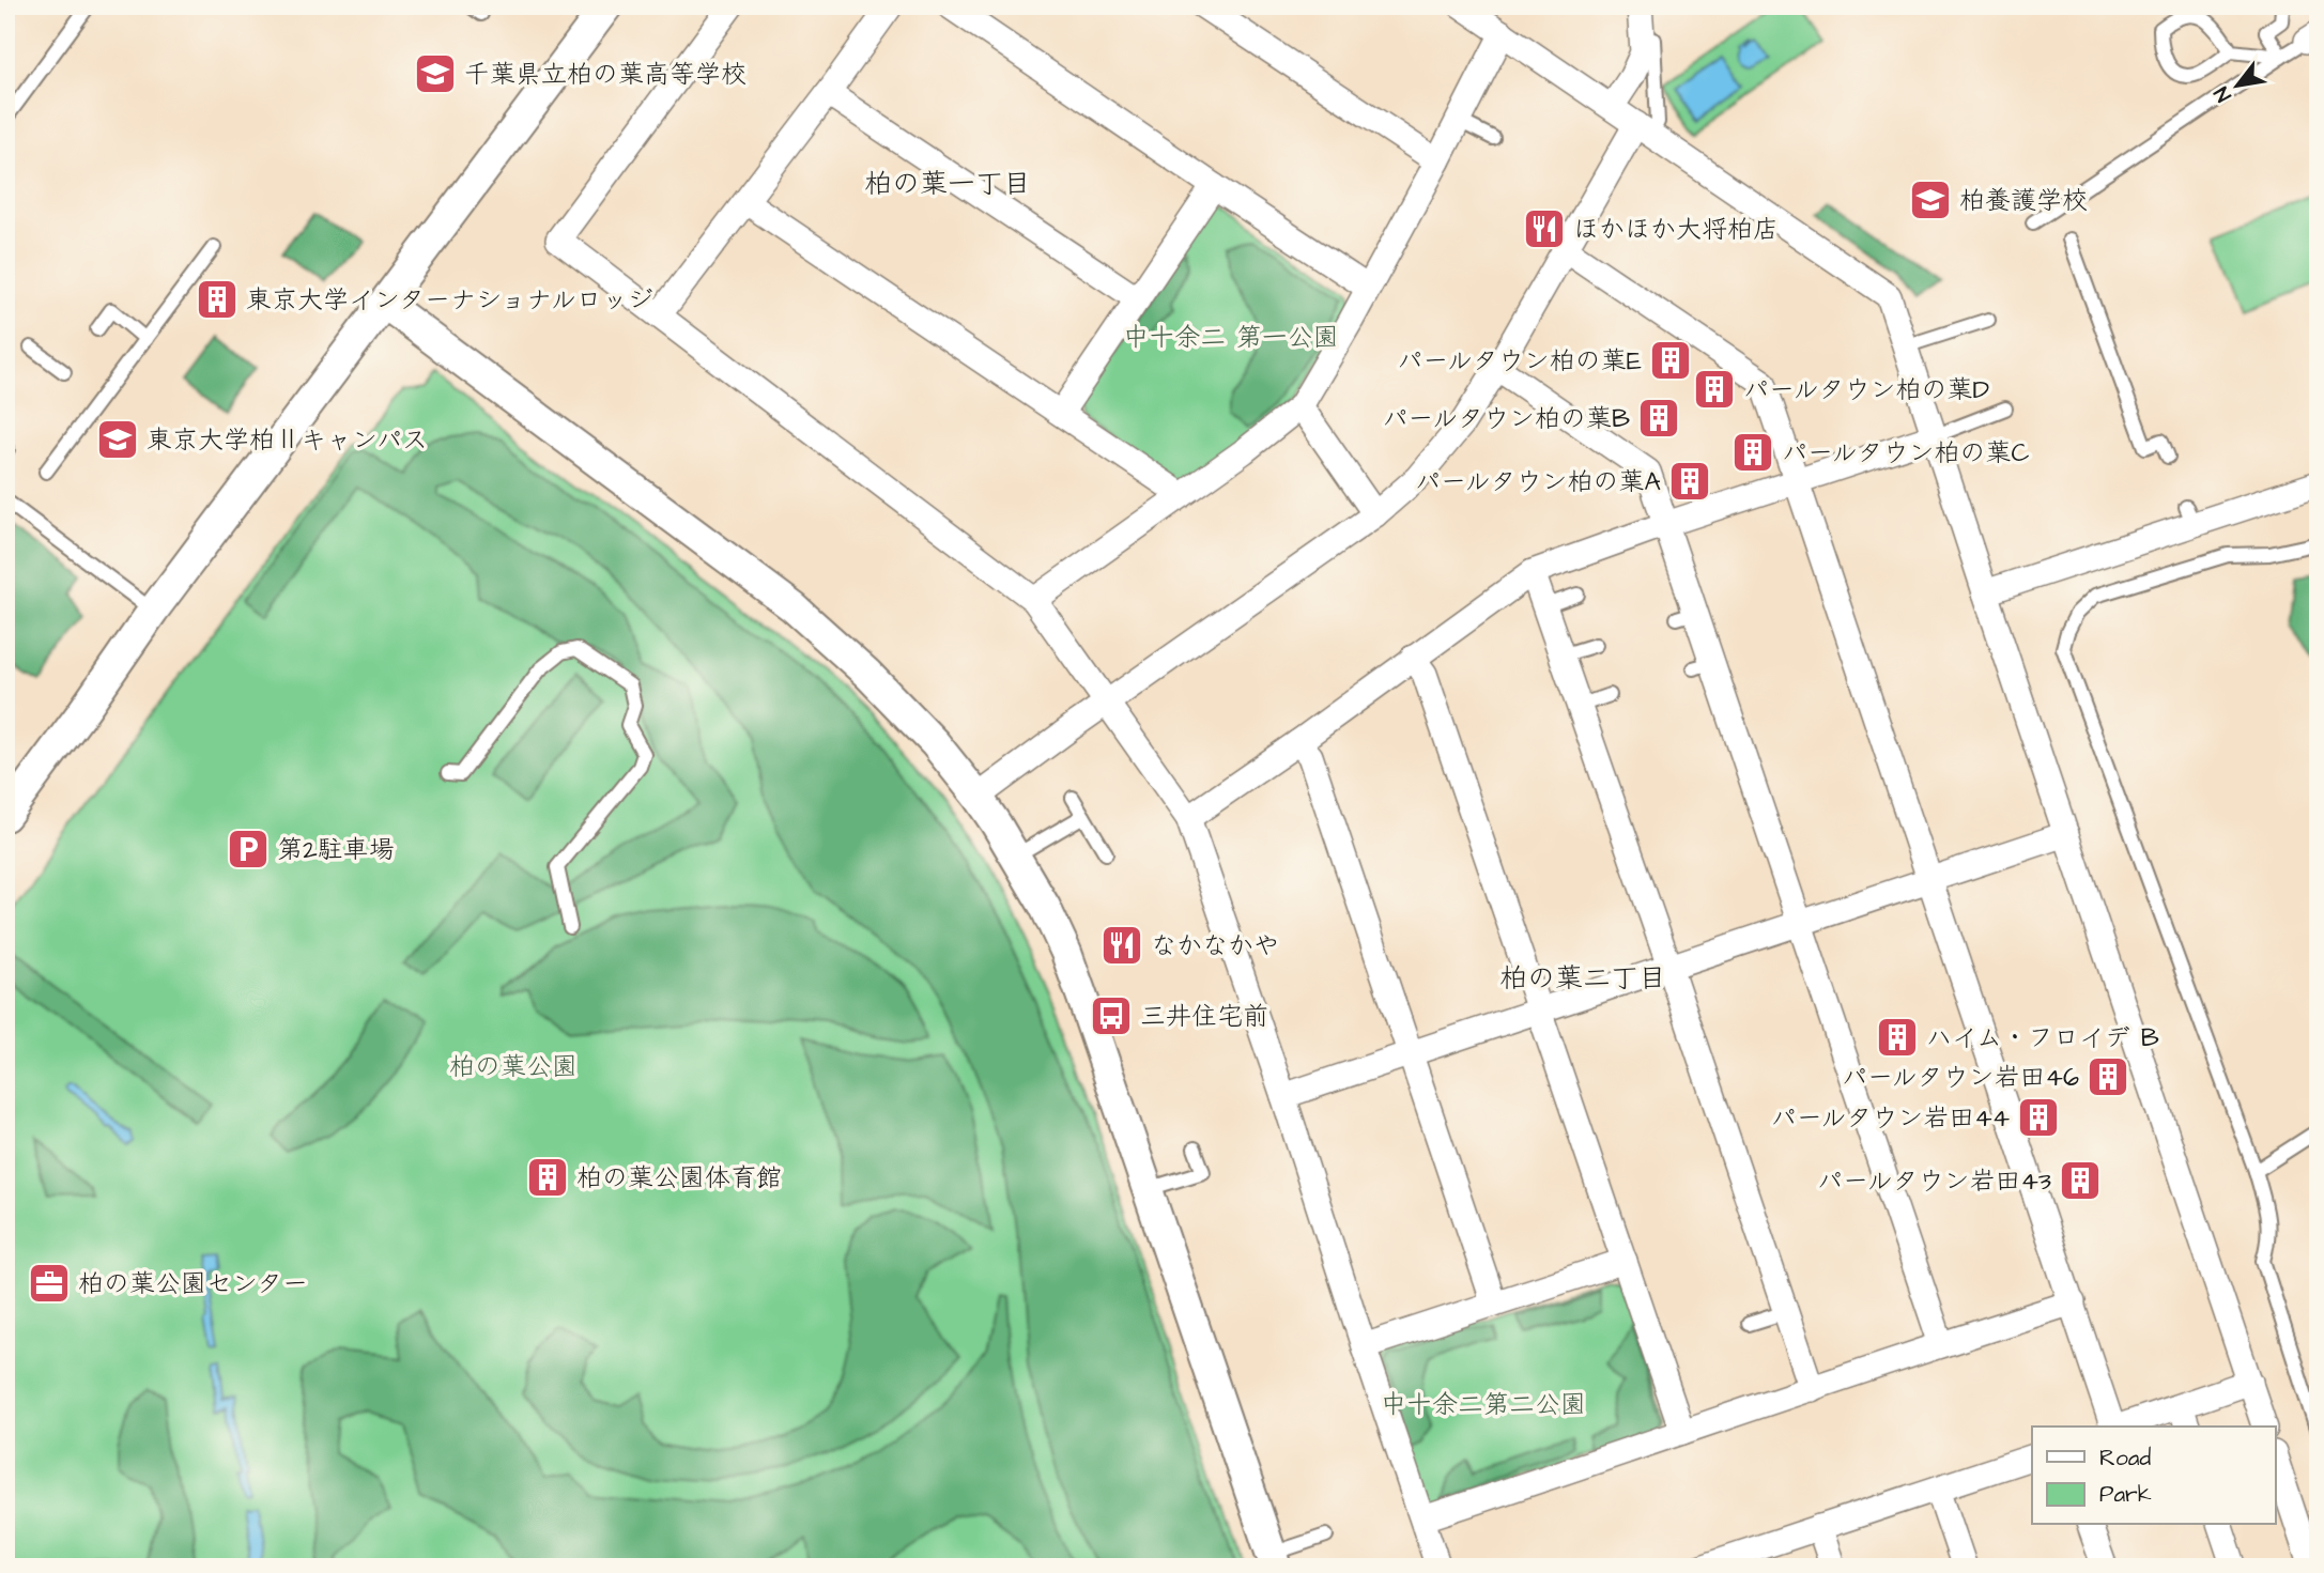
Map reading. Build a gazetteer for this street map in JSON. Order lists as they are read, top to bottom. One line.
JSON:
{"districts":["柏の葉一丁目","柏の葉二丁目"],"parks":["中十余二 第一公園","柏の葉公園","中十余二第二公園"],"places":{"school or university":["千葉県立柏の葉高等学校","柏養護学校","東京大学柏Ⅱキャンパス"],"restaurant":["ほかほか大将柏店","なかなかや"],"building":["東京大学インターナショナルロッジ","パールタウン柏の葉E","パールタウン柏の葉D","パールタウン柏の葉B","パールタウン柏の葉C","パールタウン柏の葉A","ハイム・フロイデ B","パールタウン岩田46","パールタウン岩田44","柏の葉公園体育館","パールタウン岩田43"],"parking":["第2駐車場"],"bus stop":["三井住宅前"],"office":["柏の葉公園センター"]},"legend":["Road","Park"],"north":"bottom left"}
